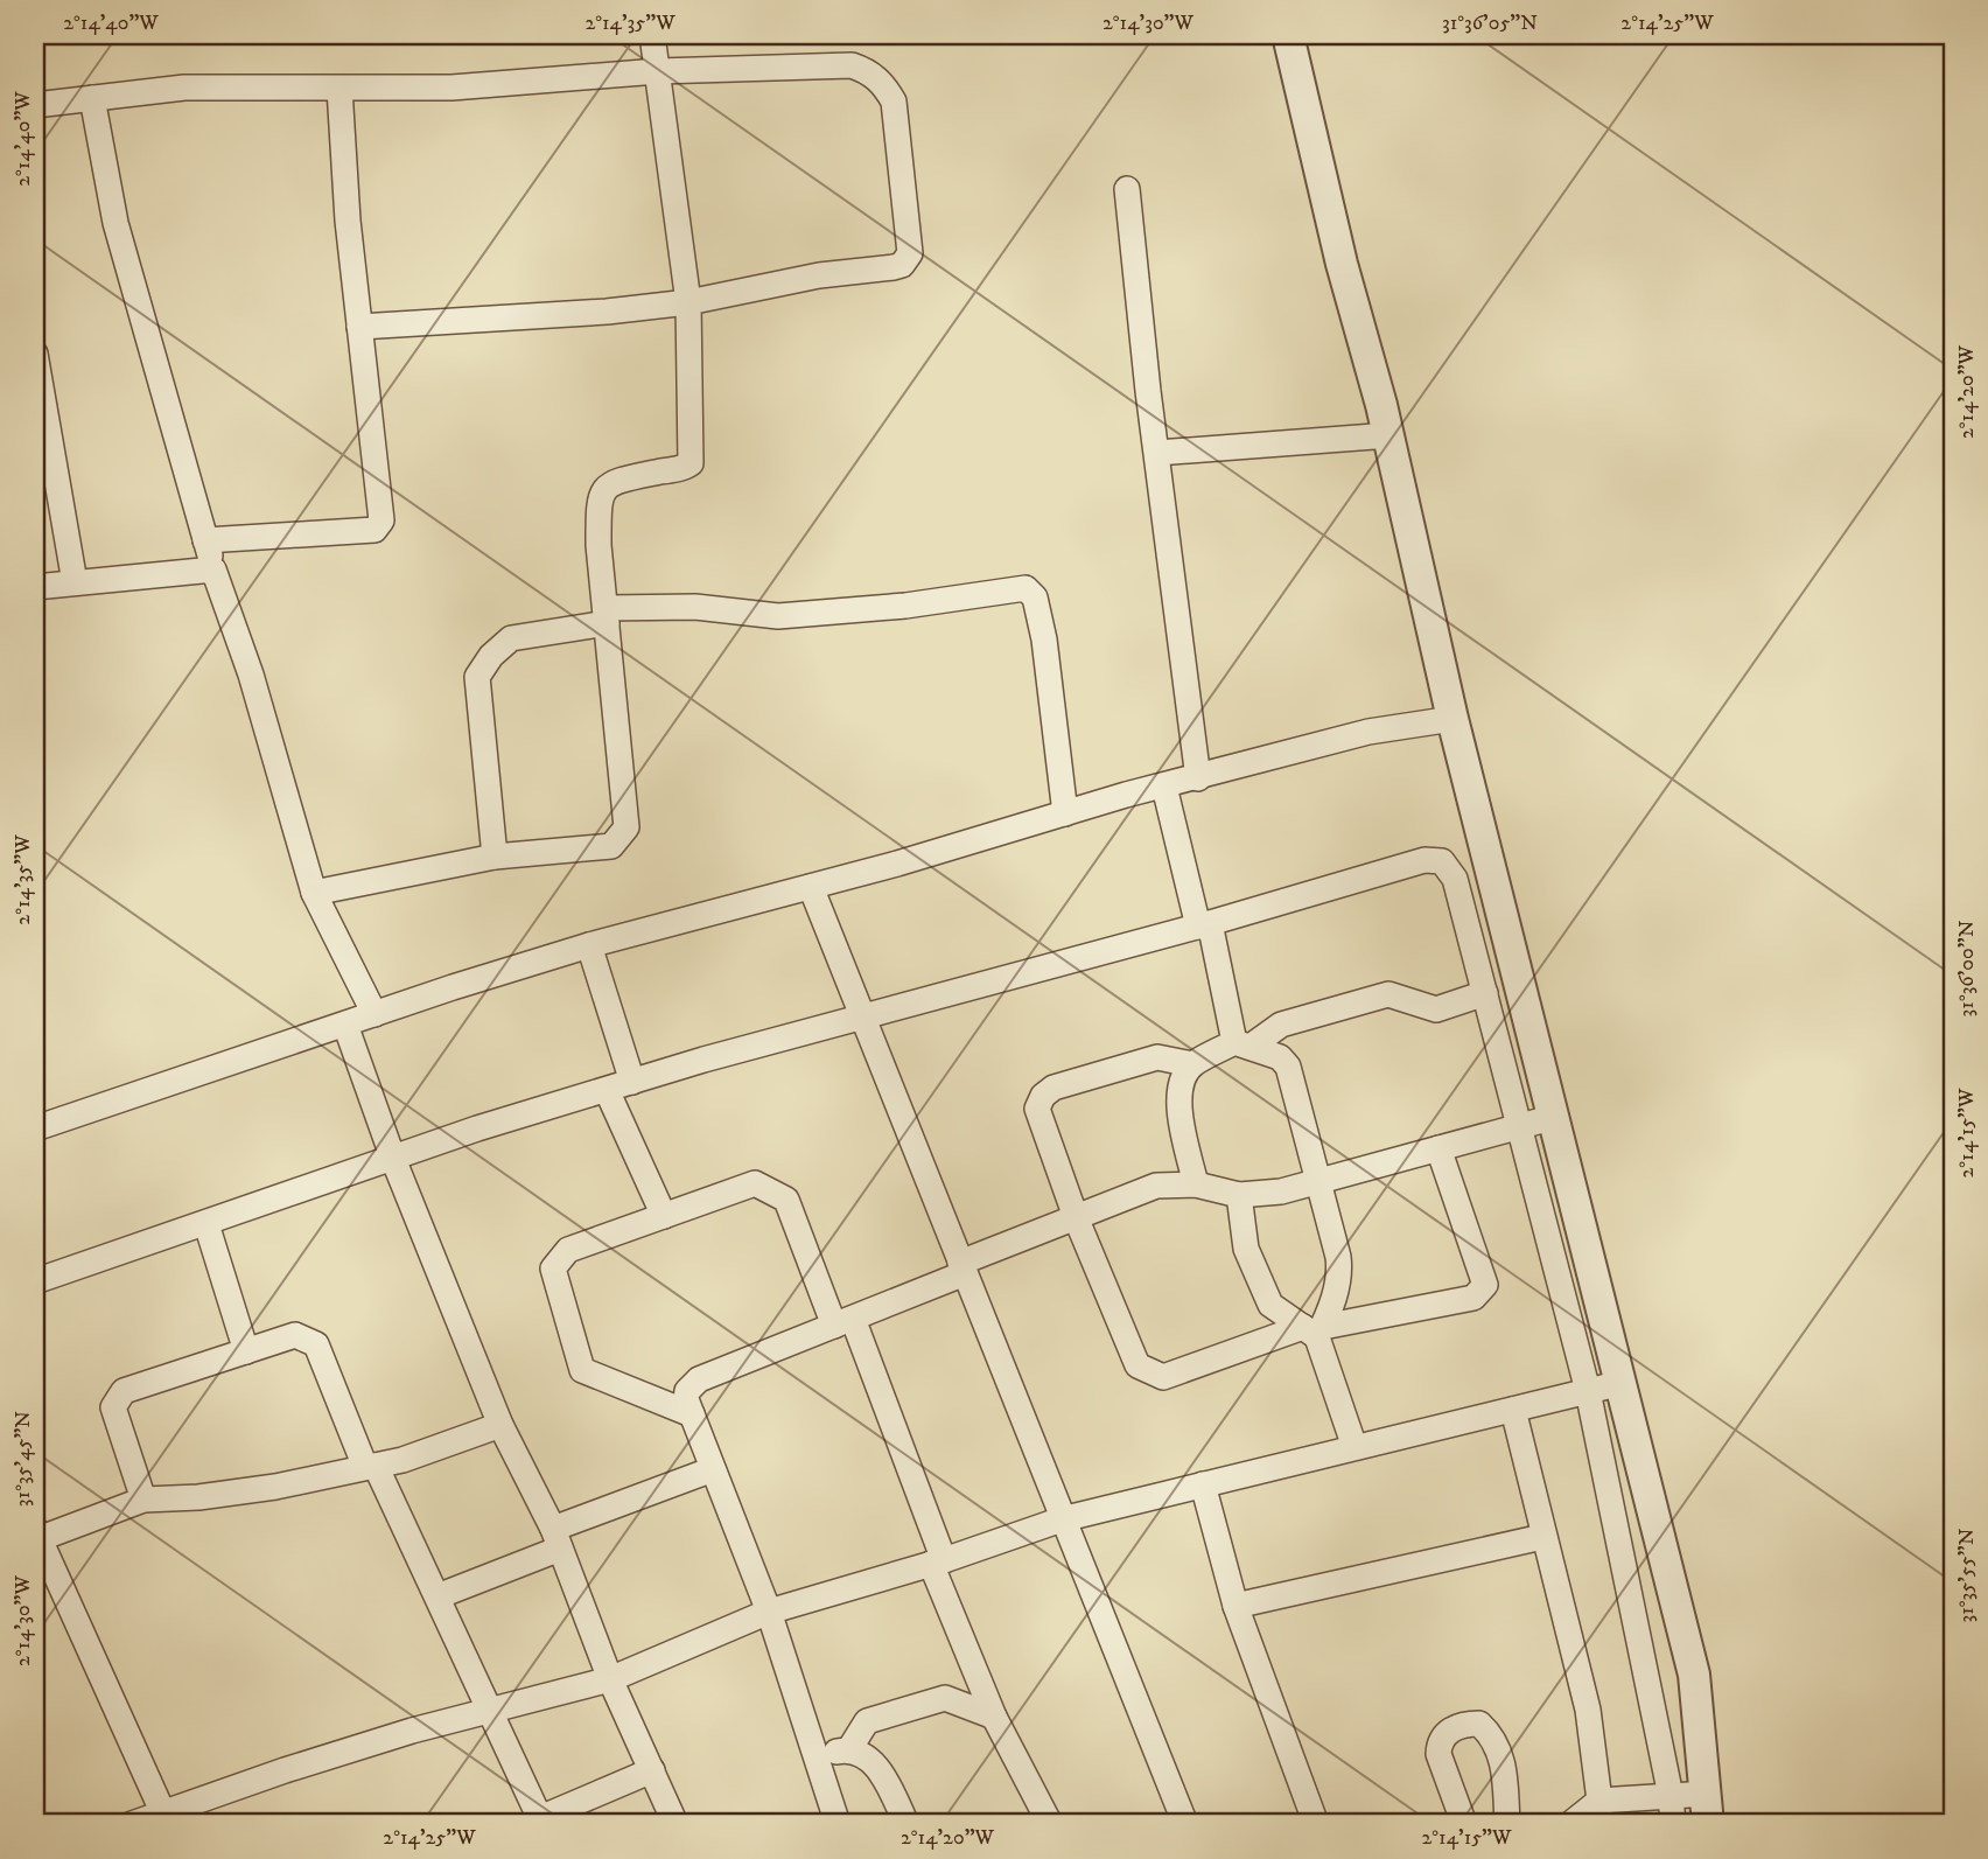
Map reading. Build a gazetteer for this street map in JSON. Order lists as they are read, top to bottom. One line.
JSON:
{"coordinates":["2°14'40\"W","2°14'35\"W","2°14'30\"W","31°36'05\"N","2°14'25\"W","2°14'20\"W","31°36'00\"N","2°14'15\"W","31°35'45\"N","31°35'55\"N"]}
